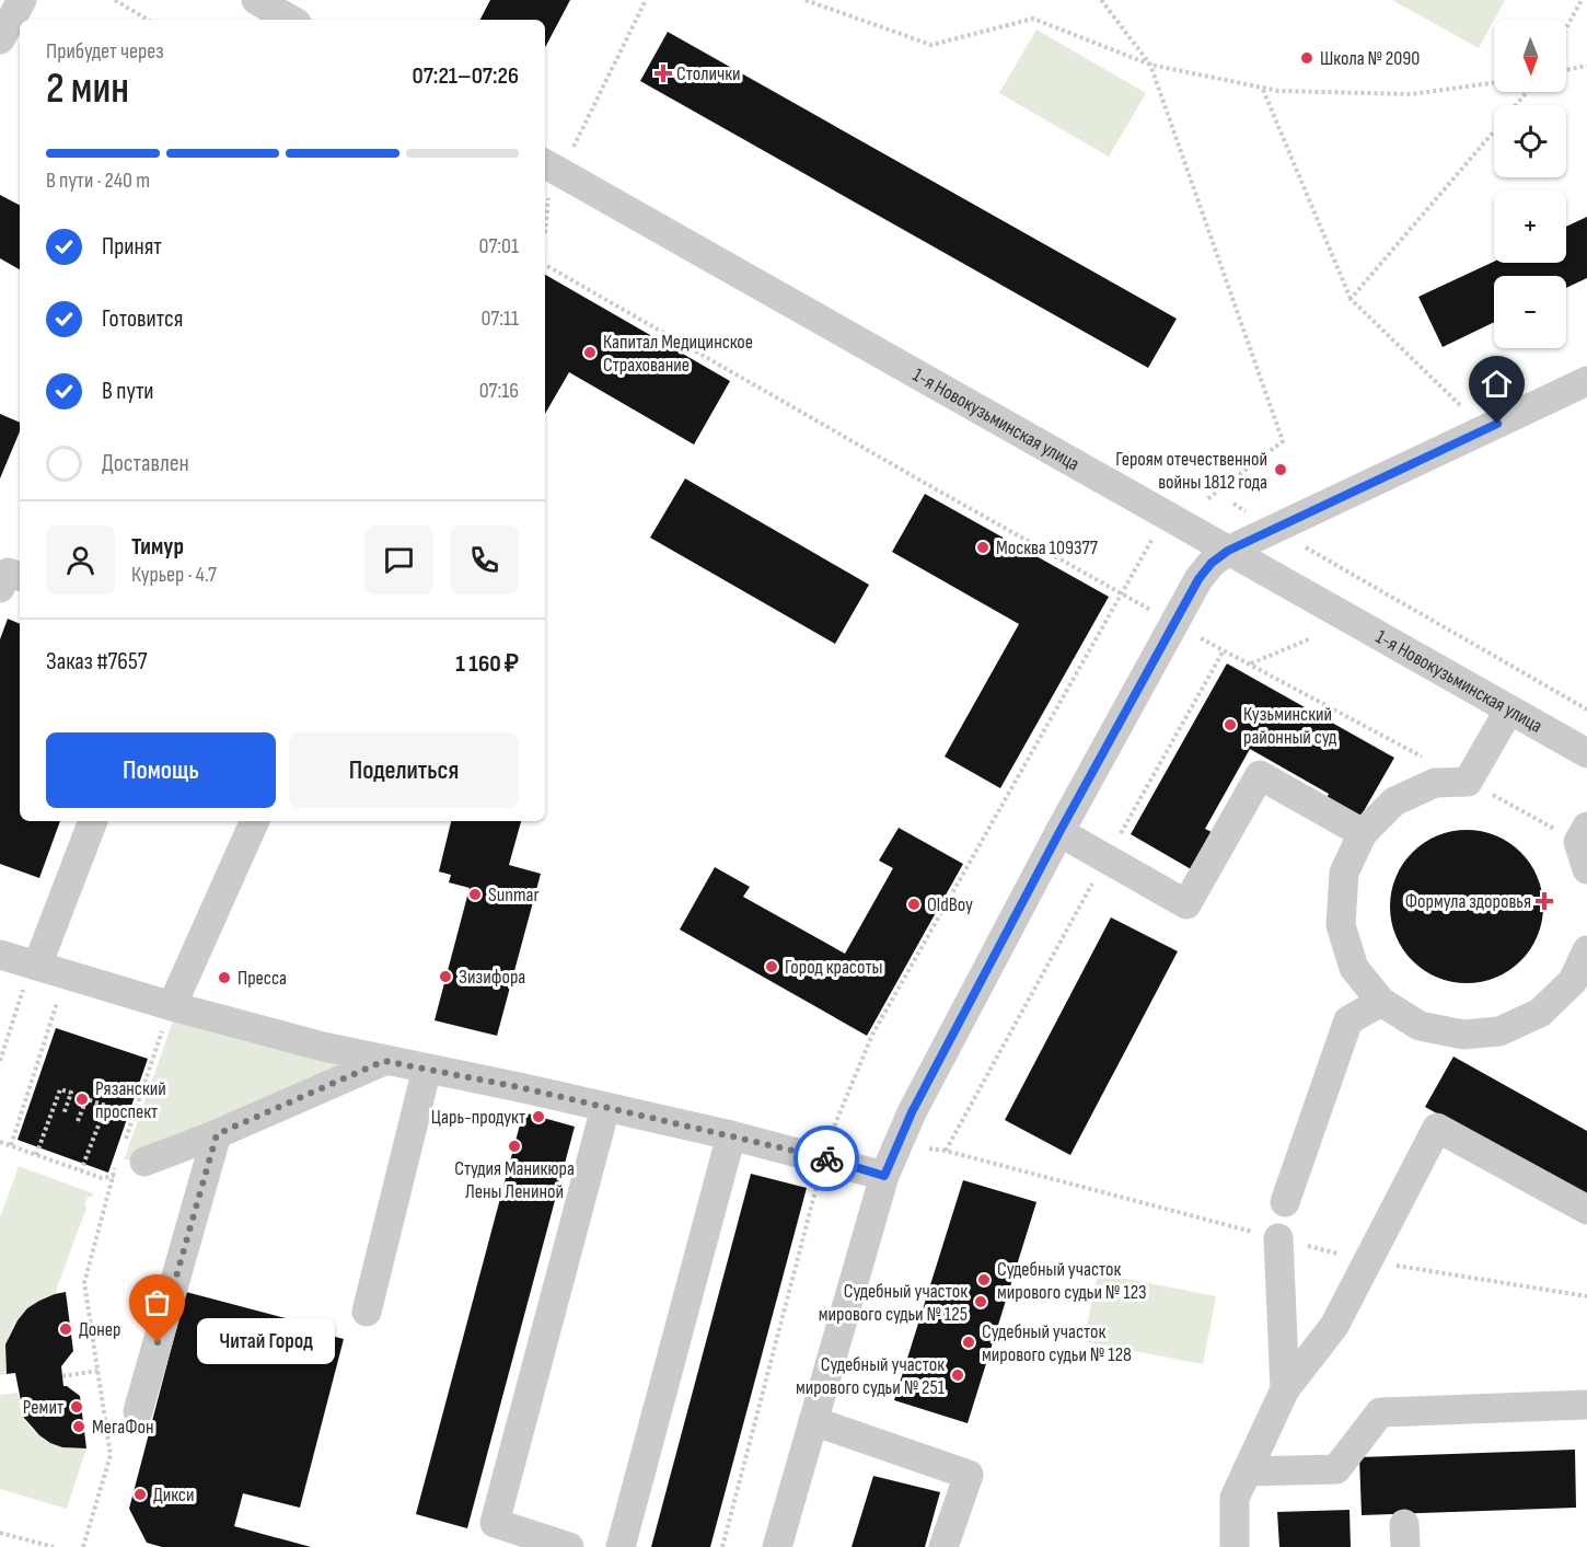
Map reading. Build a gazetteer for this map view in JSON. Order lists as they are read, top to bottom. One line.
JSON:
{"streets":{"street":["1-я Новокузьминская улица"]},"places":{"other":["Школа № 2090","Капитал Медицинское Страхование","Героям отечественной войны 1812 года","Москва 109377","Кузьминский районный суд","Sunmar","OldBoy","Город красоты","Зизифора","Пресса","Рязанский проспект","Царь-продукт","Студия Маникюра Лены Лениной","Судебный участок мирового судьи № 123","Судебный участок мирового судьи № 125","Донер","Читай Город","Судебный участок мирового судьи № 128","Судебный участок мирового судьи № 251","Ремит","МегаФон","Дикси"],"health":["Столички","Формула здоровья"]},"north":"bottom","page":{"map_buttons":["+","−"],"heading":["2 мин","Прибудет через","07:21–07:26"],"panel":["Тимур","Курьер · 4.7","Заказ #7657","1 160 ₽"],"bar":"В пути · 240 m","list":[["Принят","07:01"],["Готовится","07:11"],["В пути","07:16"],"Доставлен"],"buttons":["Помощь","Поделиться"],"bubble":"Читай Город"}}
